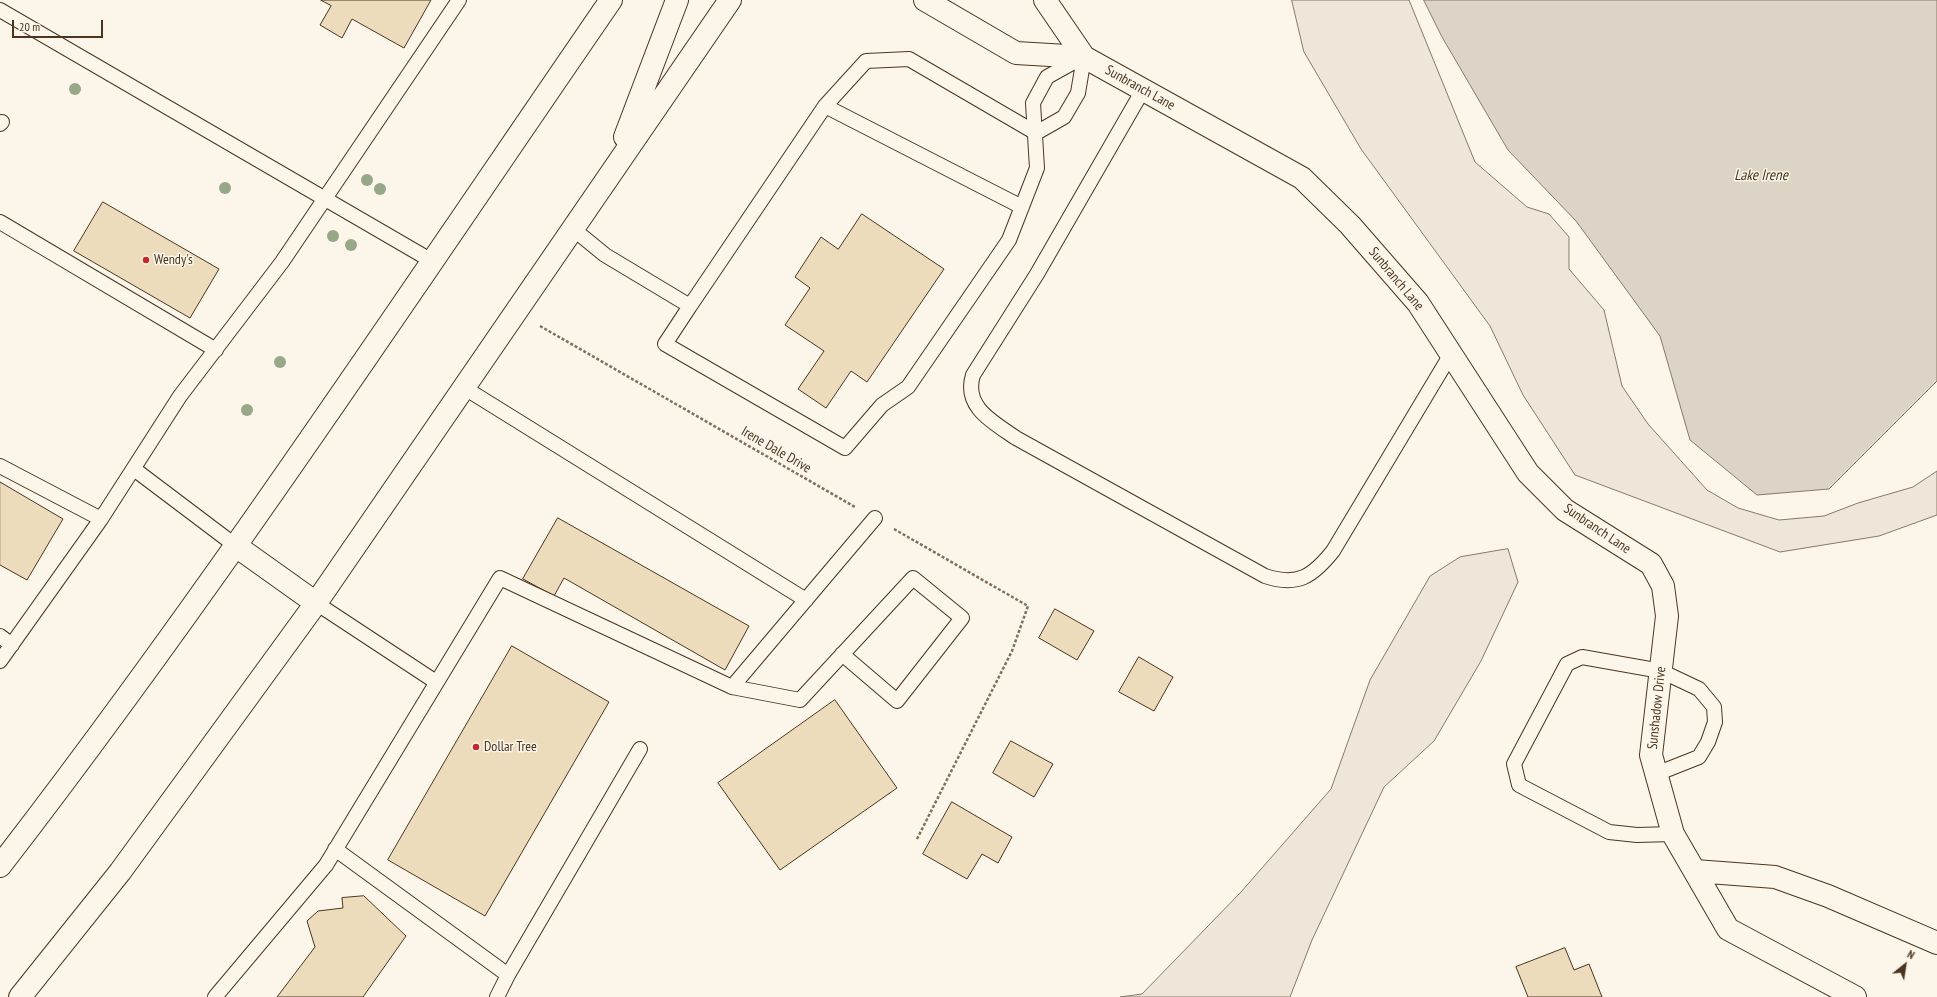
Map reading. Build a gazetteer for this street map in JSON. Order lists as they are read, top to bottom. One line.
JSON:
{"streets":{"main road":["Sunbranch Lane","Sunshadow Drive"],"path":["Irene Dale Drive"]},"crossings":[["Sunbranch Lane","Sunshadow Drive"]],"water":["Lake Irene"],"places":["Wendy's","Dollar Tree"],"scale_bar":"20 m","north":"top right"}
